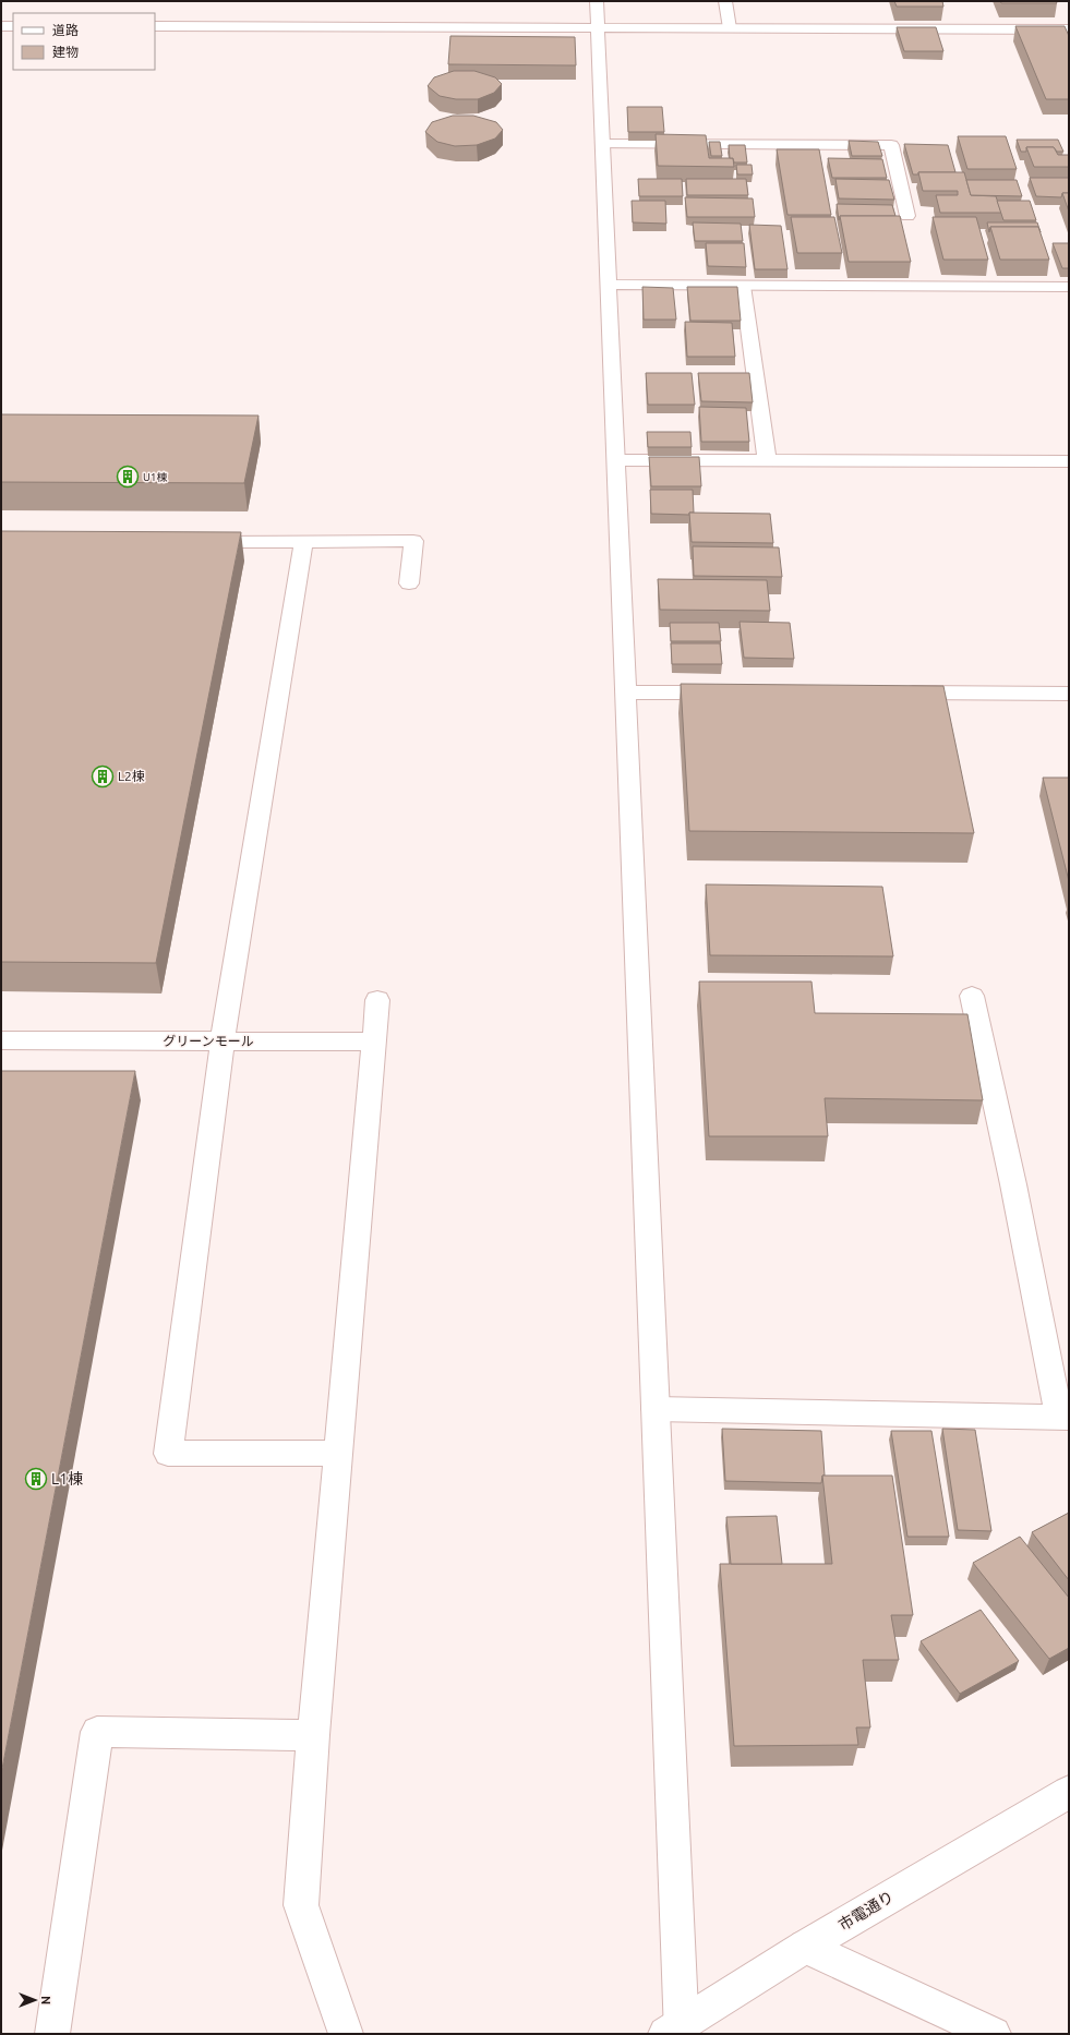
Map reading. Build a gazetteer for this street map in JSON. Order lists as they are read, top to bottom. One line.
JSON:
{"streets":{"street":["グリーンモール","市電通り"]},"places":{"building":["U1棟","L2棟","L1棟"]},"legend":["道路","建物"],"north":"right"}
